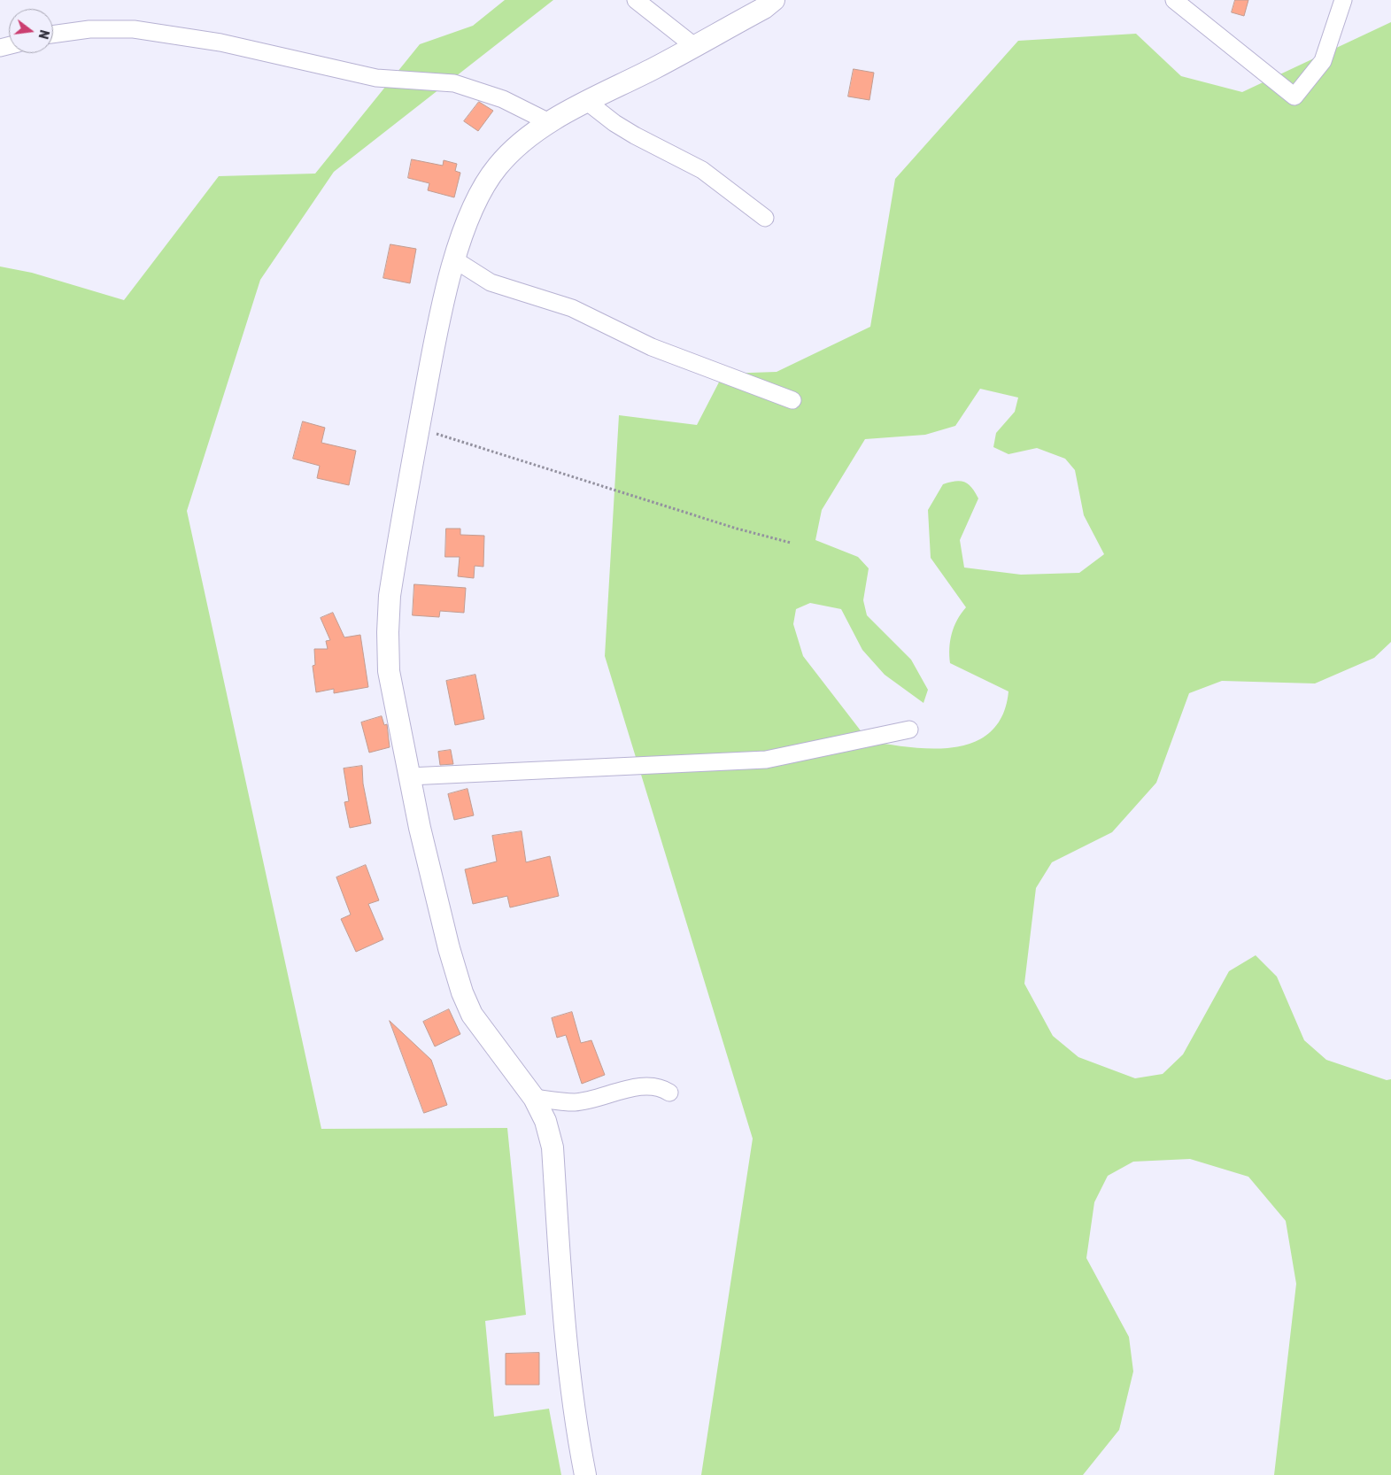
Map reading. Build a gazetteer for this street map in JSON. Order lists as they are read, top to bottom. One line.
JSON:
{"north":"right"}
